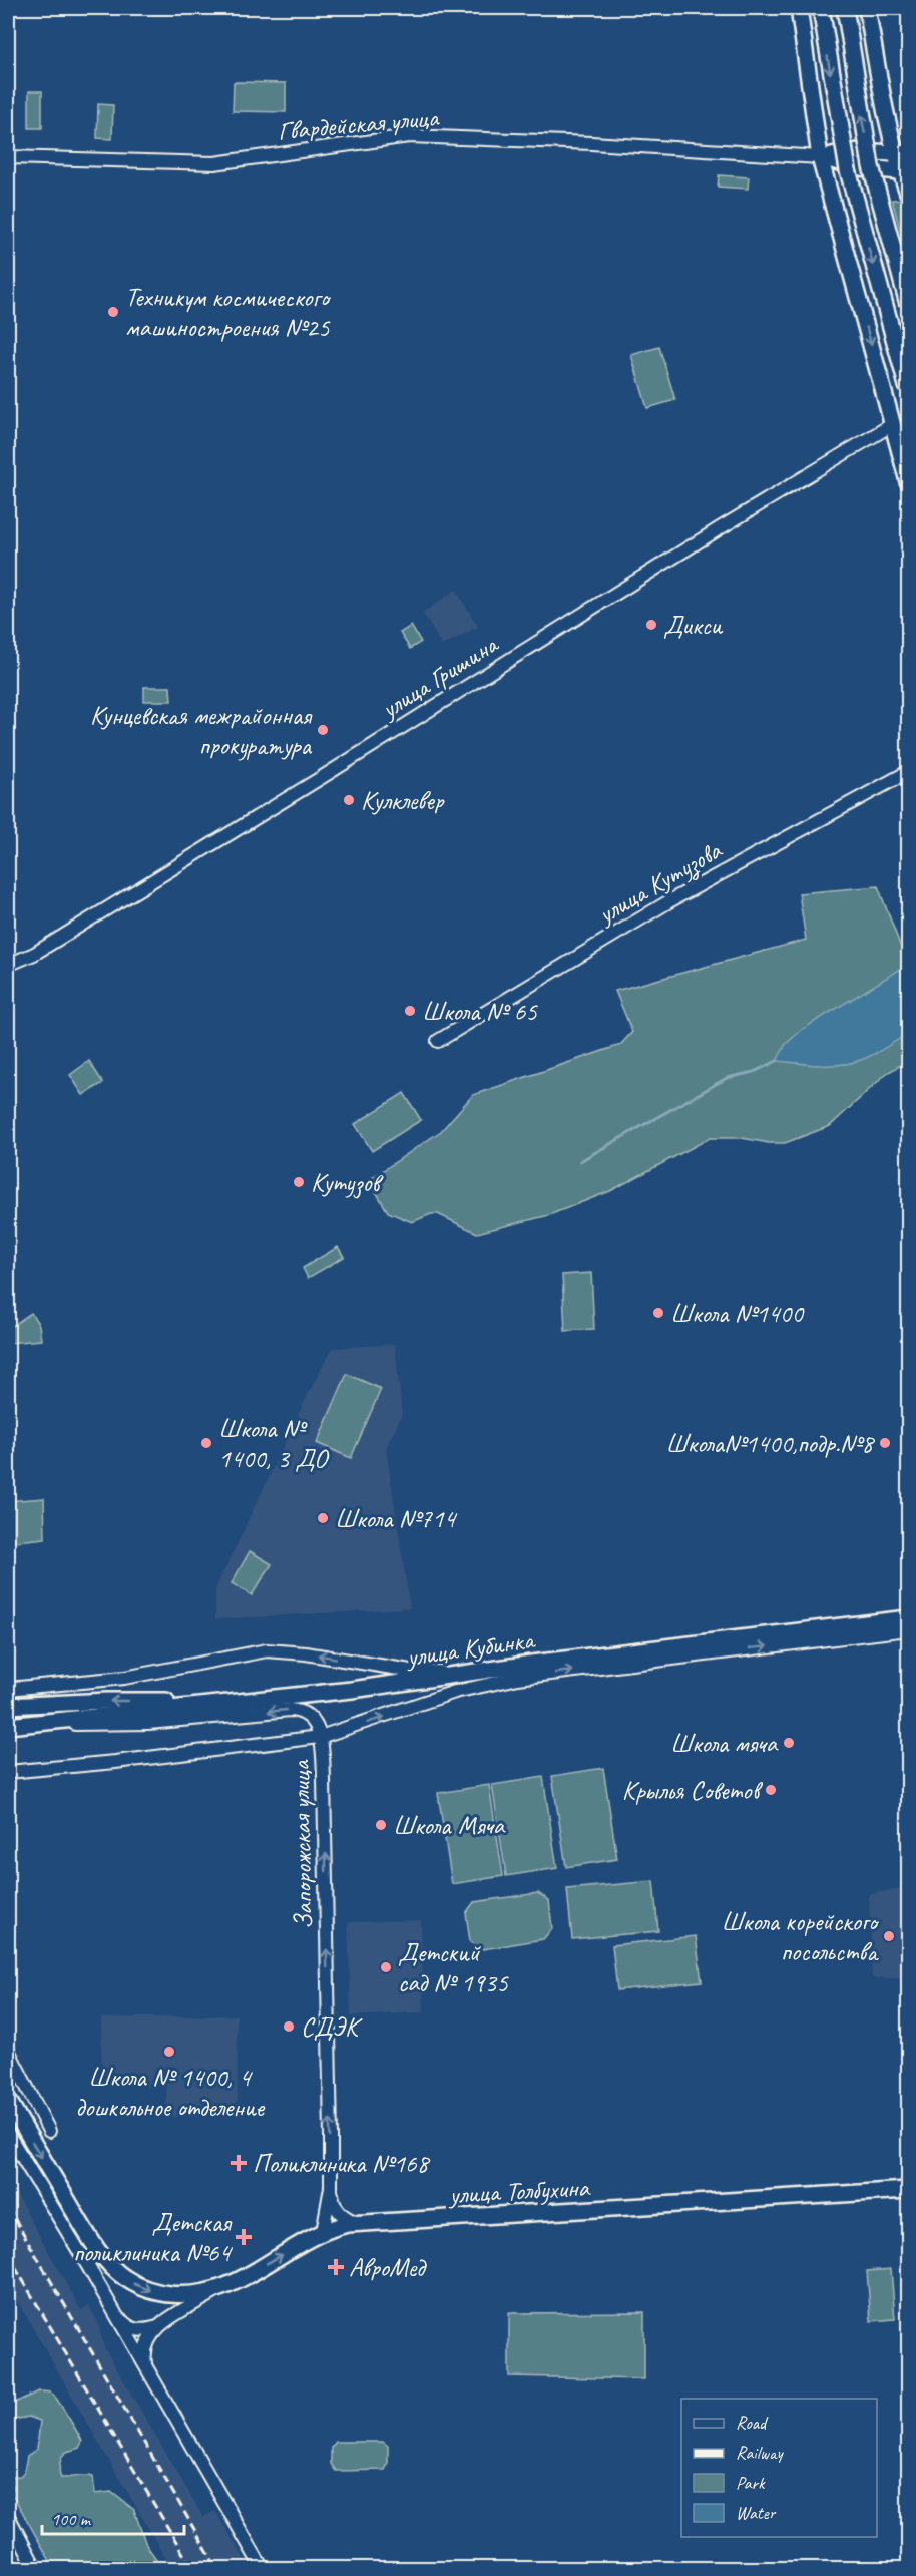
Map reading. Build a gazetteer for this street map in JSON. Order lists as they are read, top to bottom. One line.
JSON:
{"streets":{"main road":["улица Кубинка","улица Толбухина"],"street":["Гвардейская улица","улица Гришина","улица Кутузова","Запорожская улица"]},"crossings":[["улица Кубинка","Запорожская улица"],["Запорожская улица","улица Толбухина"]],"places":{"other":["Техникум космического машиностроения №25","Дикси","Кунцевская межрайонная прокуратура","Кулклевер","Школа № 65","Кутузов","Школа №1400","Школа № 1400, 3 ДО","Школа№1400,подр.№8","Школа №714","Школа мяча","Крылья Советов","Школа Мяча","Школа корейского посольства","Детский сад № 1935","СДЭК","Школа № 1400, 4 дошкольное отделение"],"health":["Поликлиника №168","Детская поликлиника №64","АвроМед"]},"legend":["Road","Railway","Park","Water"],"scale_bar":"100 m"}
